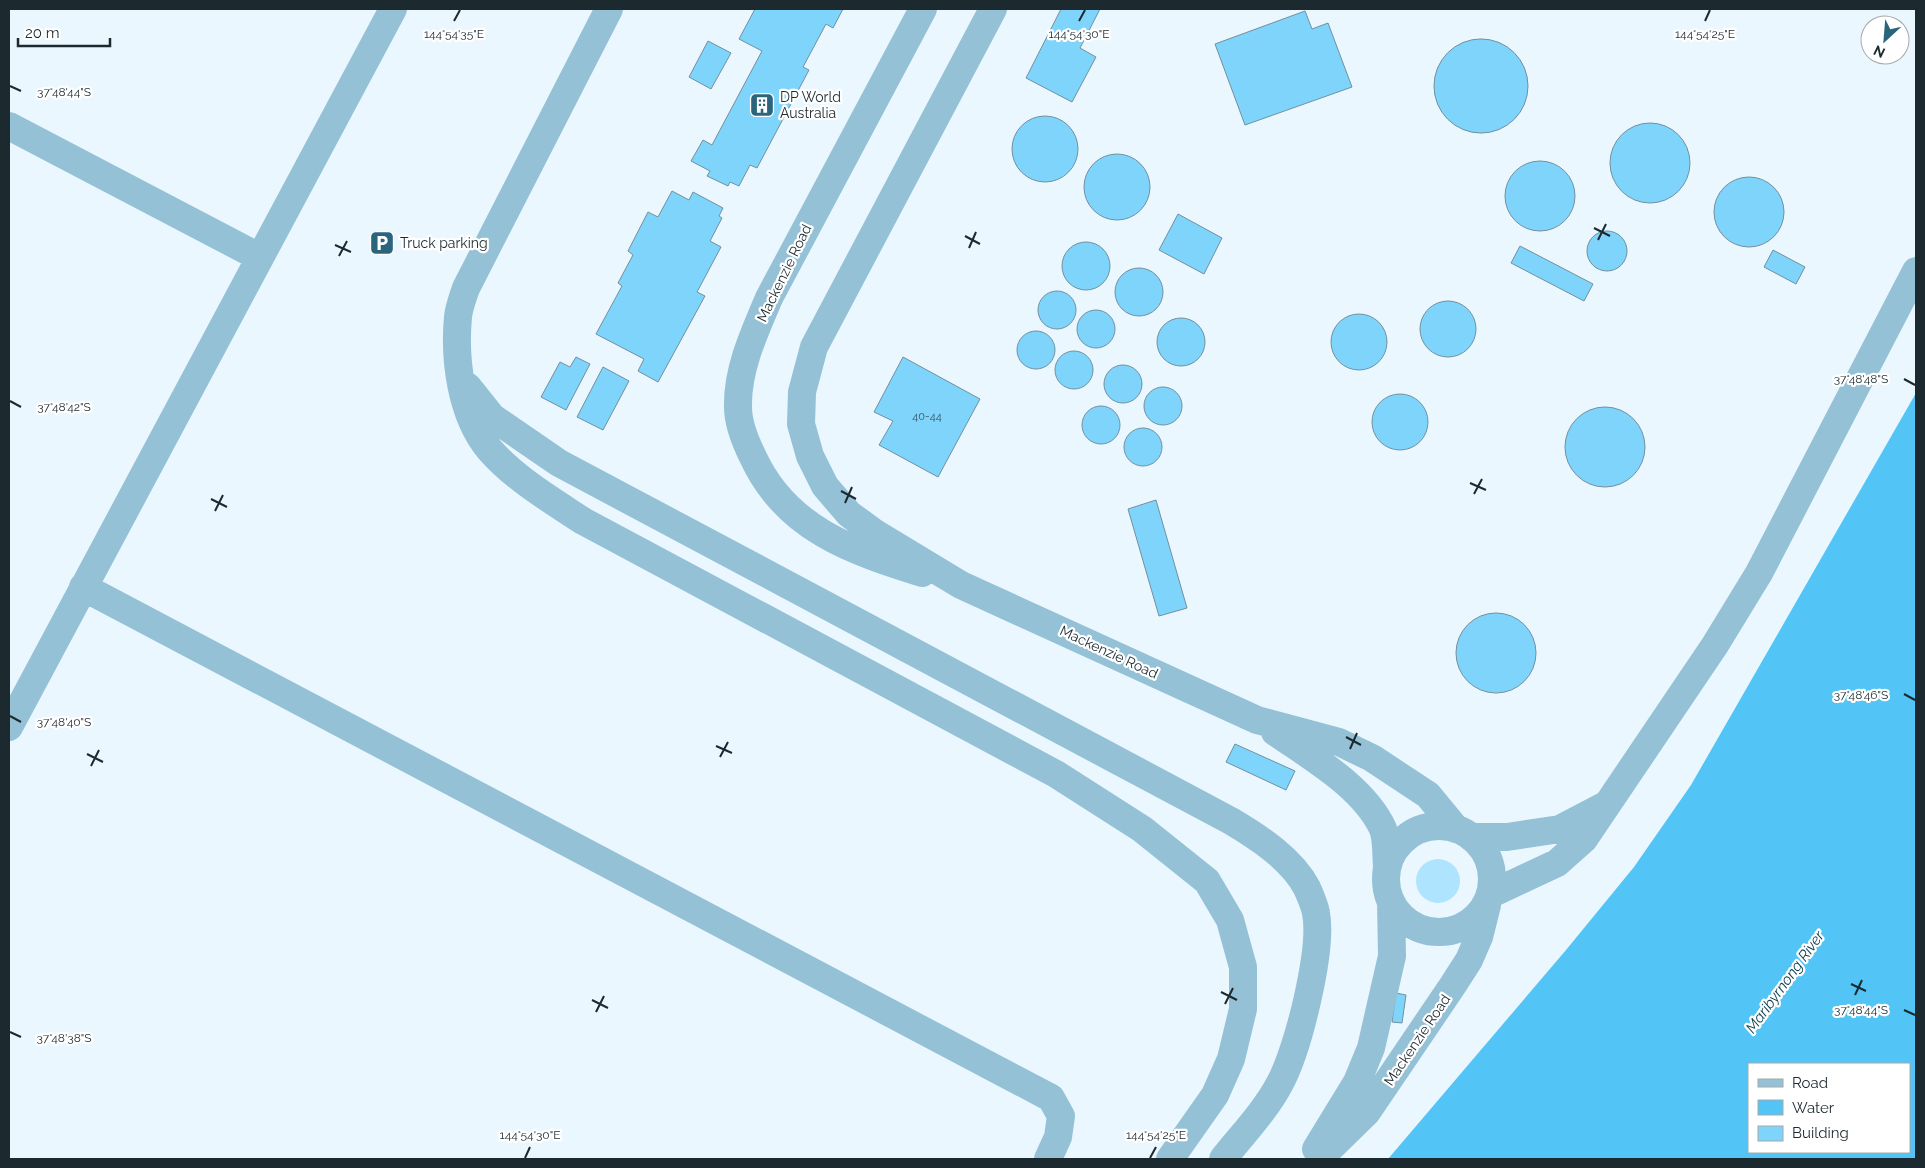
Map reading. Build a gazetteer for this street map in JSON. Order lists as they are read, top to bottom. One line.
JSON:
{"streets":{"lane":["Mackenzie Road"]},"water":["Maribyrnong River"],"places":{"building":["DP World Australia"],"parking":["Truck parking"]},"house_numbers":["40-44"],"legend":["Road","Water","Building"],"scale_bar":"20 m","north":"bottom left","coordinates":["144°54'35\"E","144°54'30\"E","144°54'25\"E","37°48'44\"S","37°48'48\"S","37°48'42\"S","37°48'46\"S","37°48'40\"S","37°48'38\"S"]}
